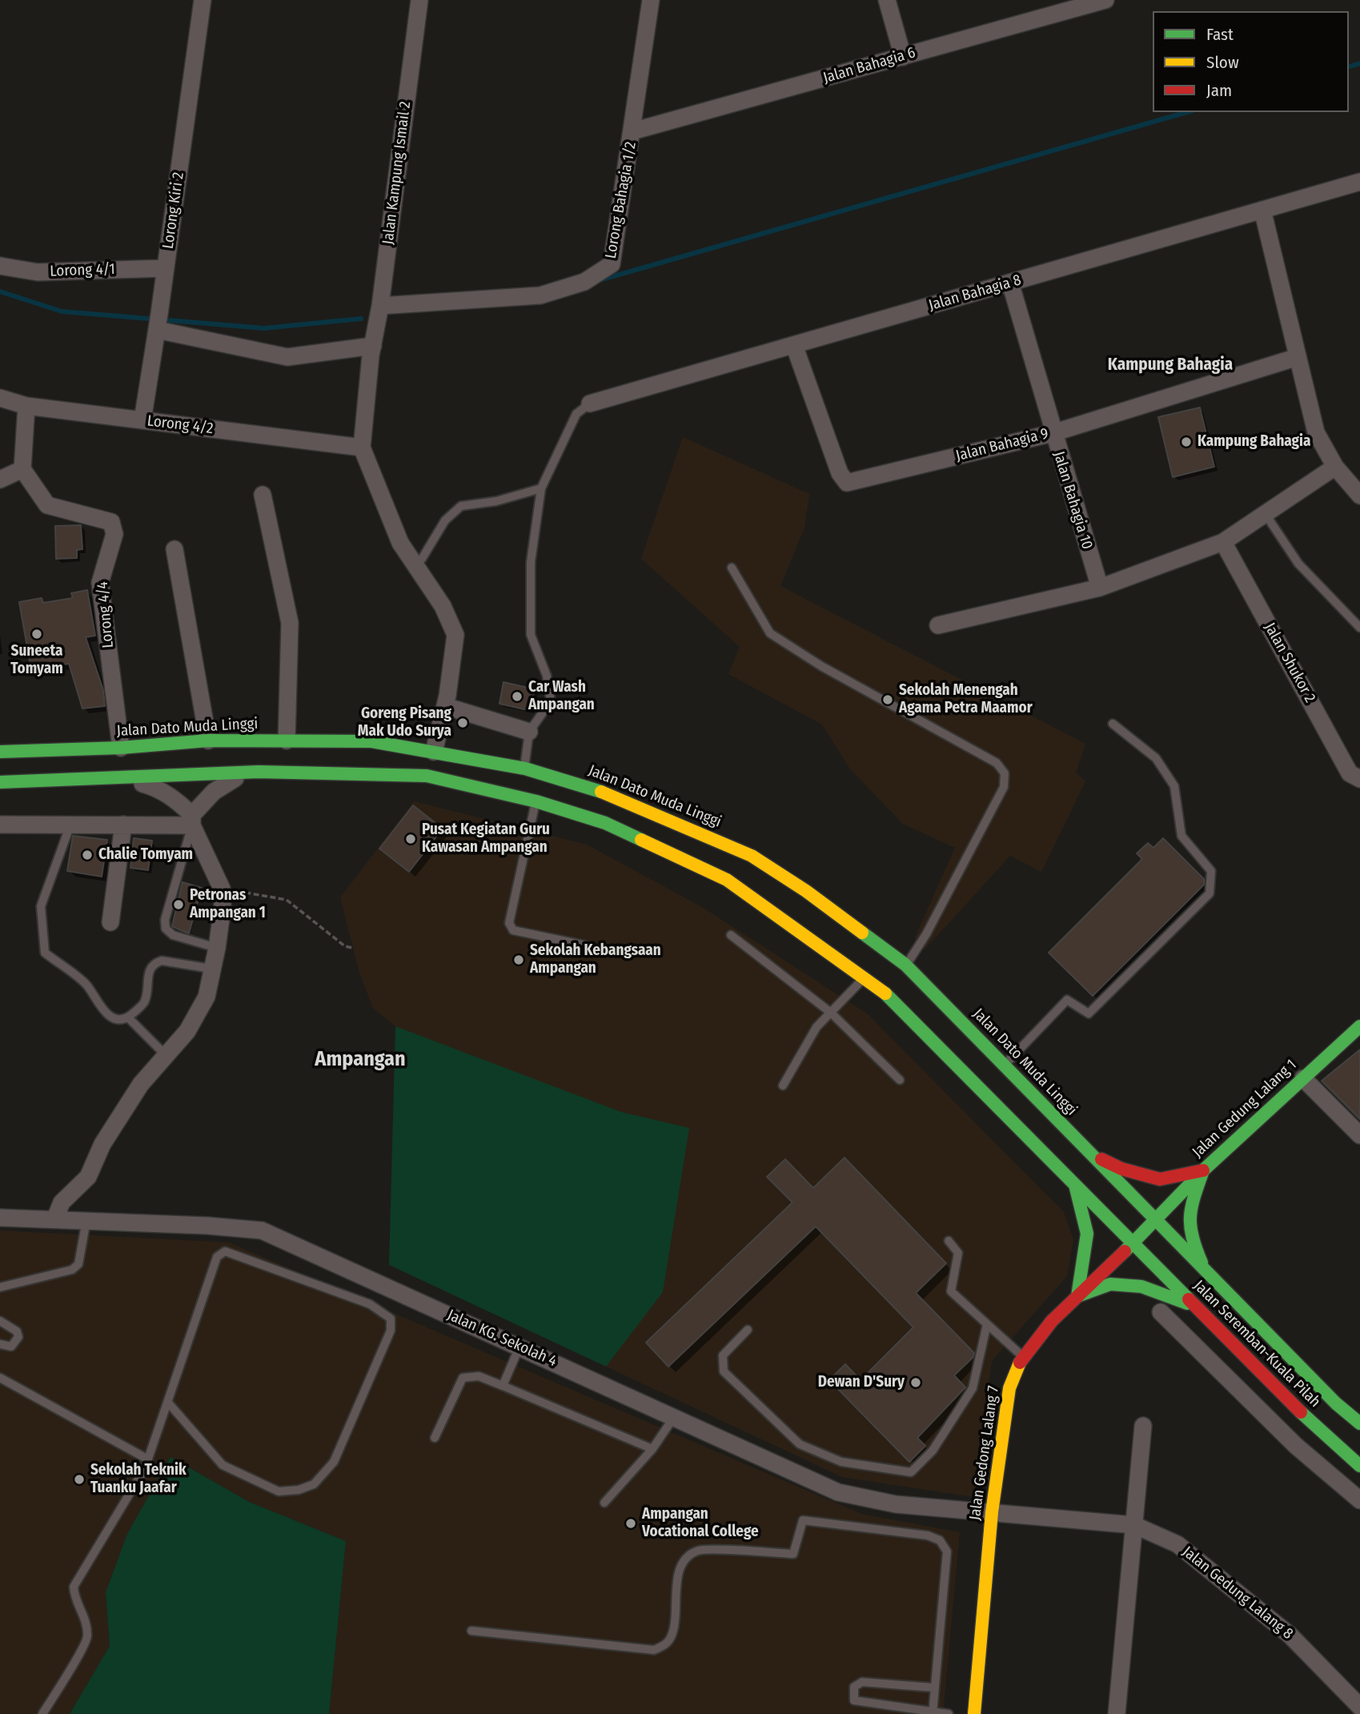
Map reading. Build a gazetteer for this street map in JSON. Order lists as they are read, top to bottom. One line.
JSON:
{"streets":{"main road":["Jalan Dato Muda Linggi","Jalan Gedung Lalang 1","Jalan Seremban-Kuala Pilah","Jalan Gedong Lalang 7"],"street":["Jalan Bahagia 6","Jalan Kampung Ismail 2","Lorong Bahagia 1/2","Lorong Kiri 2","Lorong 4/1","Jalan Bahagia 8","Lorong 4/2","Jalan Bahagia 9","Jalan Bahagia 10","Lorong 4/4","Jalan Shukor 2","Jalan KG. Sekolah 4","Jalan Gedung Lalang 8"]},"crossings":[["Jalan Bahagia 6","Lorong Bahagia 1/2"],["Jalan Kampung Ismail 2","Lorong Bahagia 1/2"],["Jalan Kampung Ismail 2","Lorong 4/2"],["Lorong Kiri 2","Lorong 4/1"],["Lorong Kiri 2","Lorong 4/2"],["Jalan Bahagia 8","Jalan Bahagia 9"],["Jalan Bahagia 8","Jalan Bahagia 10"],["Jalan Bahagia 9","Jalan Bahagia 10"],["Lorong 4/4","Jalan Dato Muda Linggi"],["Jalan Dato Muda Linggi","Jalan Gedung Lalang 1"],["Jalan Dato Muda Linggi","Jalan Seremban-Kuala Pilah"],["Jalan Gedung Lalang 1","Jalan Seremban-Kuala Pilah"],["Jalan Gedung Lalang 1","Jalan Gedong Lalang 7"],["Jalan KG. Sekolah 4","Jalan Gedong Lalang 7"],["Jalan KG. Sekolah 4","Jalan Gedung Lalang 8"],["Jalan Seremban-Kuala Pilah","Jalan Gedong Lalang 7"],["Jalan Gedong Lalang 7","Jalan Gedung Lalang 8"]],"districts":["Kampung Bahagia","Ampangan"],"places":["Kampung Bahagia","Suneeta Tomyam","Car Wash Ampangan","Sekolah Menengah Agama Petra Maamor","Goreng Pisang Mak Udo Surya","Pusat Kegiatan Guru Kawasan Ampangan","Chalie Tomyam","Petronas Ampangan 1","Sekolah Kebangsaan Ampangan","Dewan D'Sury","Sekolah Teknik Tuanku Jaafar","Ampangan Vocational College"],"legend":["Fast","Slow","Jam"]}
